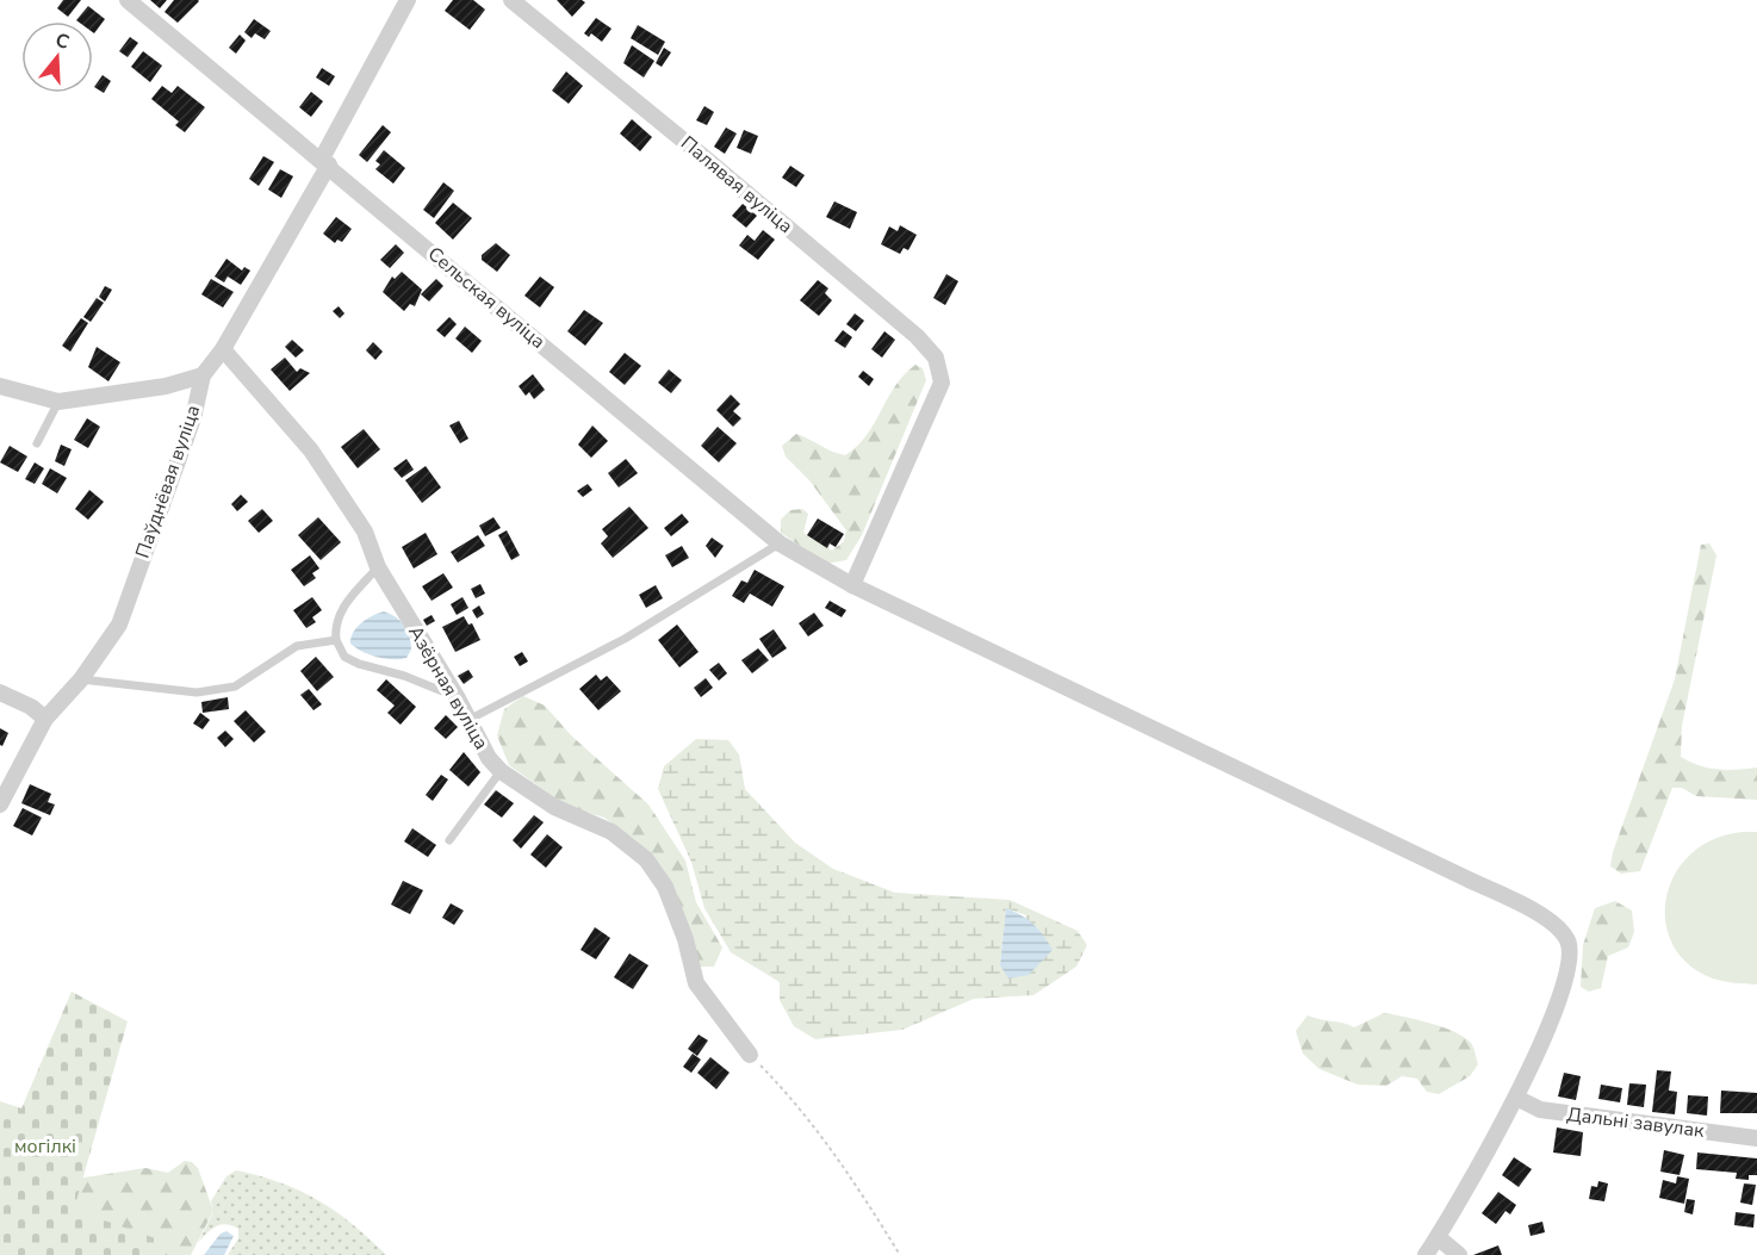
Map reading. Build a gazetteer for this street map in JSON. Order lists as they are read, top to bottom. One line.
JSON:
{"streets":{"street":["Палявая вуліца","Сельская вуліца","Паўднёвая вуліца","Азёрная вуліца","Дальні завулак"]},"crossings":[["Палявая вуліца","Сельская вуліца"],["Сельская вуліца","Паўднёвая вуліца"],["Сельская вуліца","Дальні завулак"],["Паўднёвая вуліца","Азёрная вуліца"]],"parks":["могілкі"],"north":"top"}
